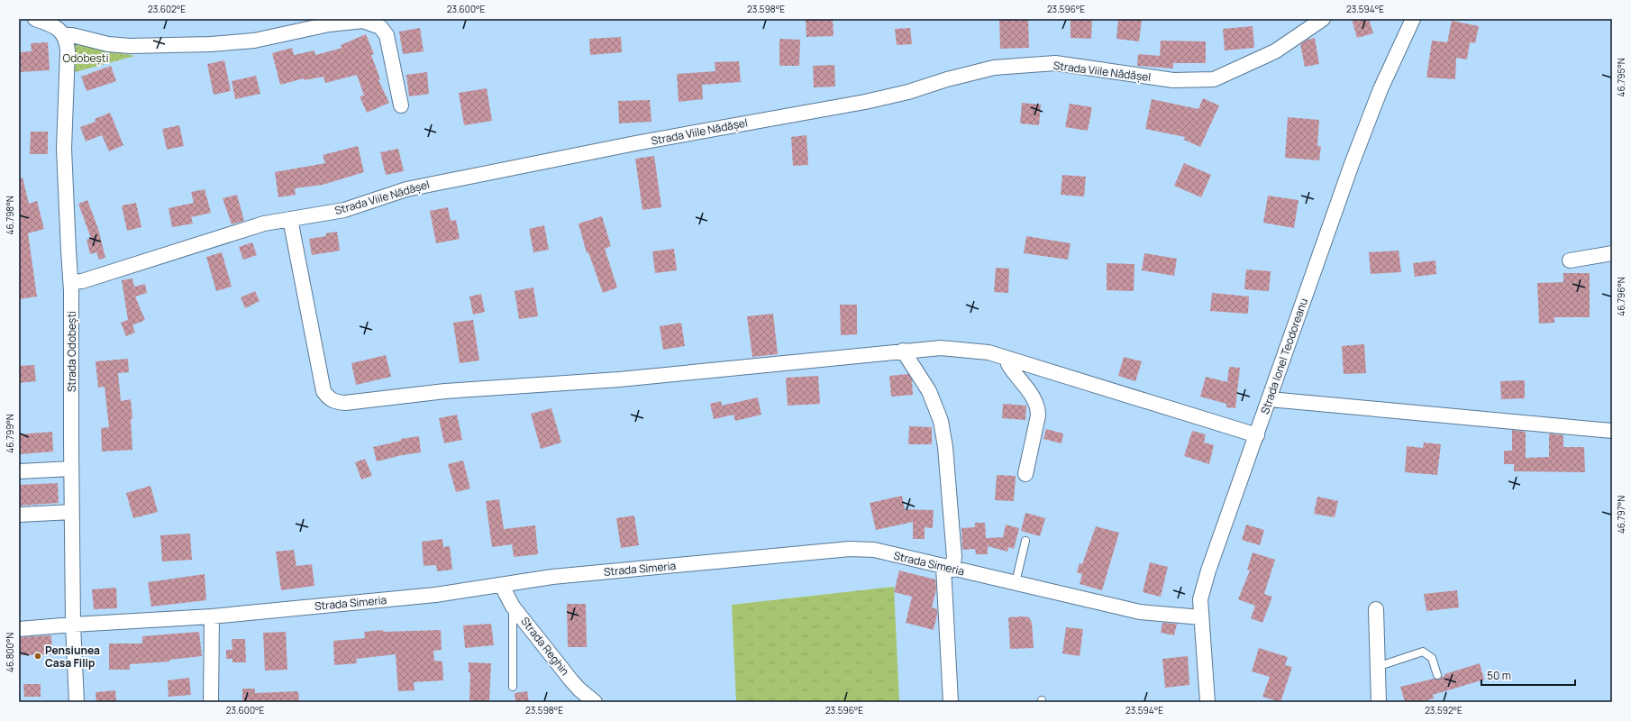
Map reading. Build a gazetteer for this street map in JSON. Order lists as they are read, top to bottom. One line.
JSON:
{"streets":{"street":["Strada Viile Nădășel","Strada Odobești","Strada Ionel Teodoreanu","Strada Simeria","Strada Reghin"]},"crossings":[["Strada Viile Nădășel","Strada Odobești"],["Strada Odobești","Strada Simeria"],["Strada Ionel Teodoreanu","Strada Simeria"],["Strada Simeria","Strada Reghin"]],"parks":["Odobești"],"places":["Pensiunea Casa Filip"],"scale_bar":"50 m","coordinates":["23.602°E","23.600°E","23.598°E","23.596°E","23.594°E","46.795°N","46.798°N","46.796°N","46.799°N","46.797°N","46.800°N","23.592°E"]}
